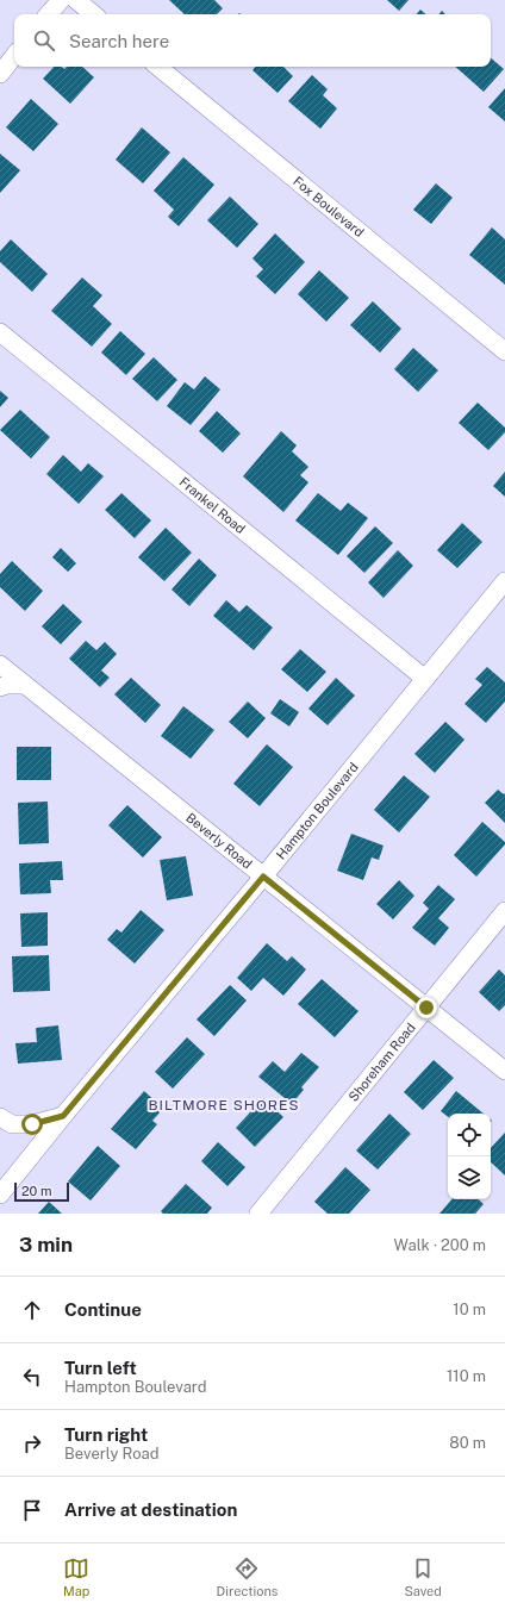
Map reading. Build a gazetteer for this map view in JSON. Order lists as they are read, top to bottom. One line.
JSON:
{"streets":{"street":["Fox Boulevard","Frankel Road","Hampton Boulevard","Beverly Road","Shoreham Road"]},"crossings":[["Frankel Road","Hampton Boulevard"],["Hampton Boulevard","Beverly Road"],["Beverly Road","Shoreham Road"]],"districts":["BILTMORE SHORES"],"scale_bar":"20 m","page":{"search":"Search here","scale":"20 m","heading":["3 min","Walk · 200 m"],"list":[["Continue","10 m"],["Turn left","Hampton Boulevard","110 m"],["Turn right","Beverly Road","80 m"],"Arrive at destination"],"nav":["Map","Directions","Saved"]}}
